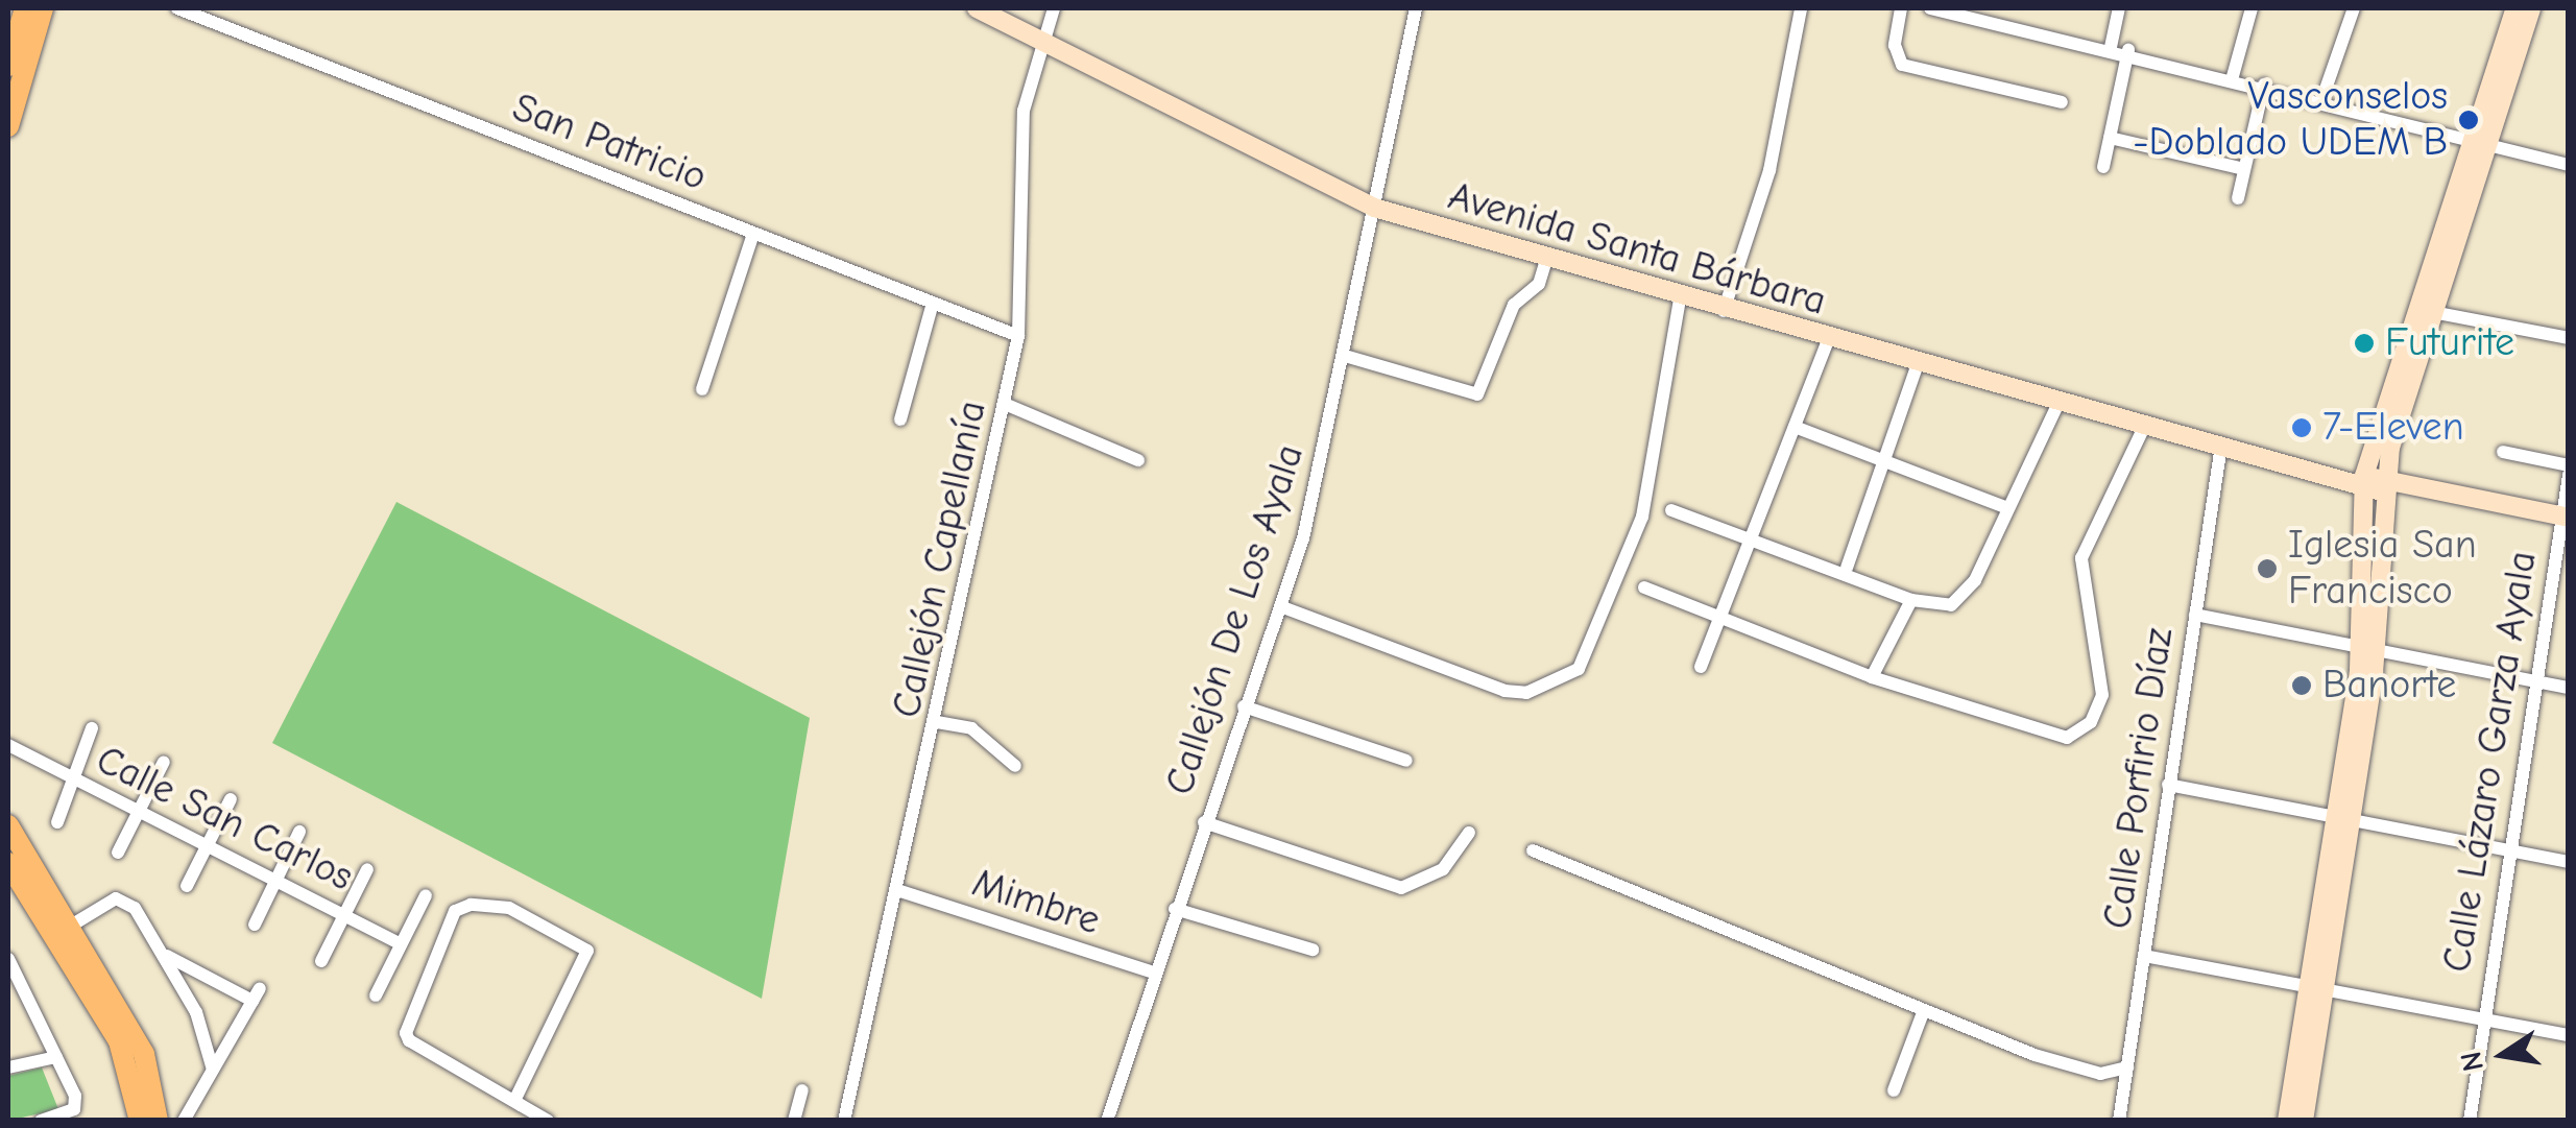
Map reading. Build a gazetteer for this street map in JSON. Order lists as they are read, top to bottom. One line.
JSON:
{"streets":{"street":["San Patricio","Avenida Santa Bárbara","Callejón Capellanía","Callejón De Los Ayala","Calle Lázaro Garza Ayala","Calle Porfirio Díaz","Calle San Carlos","Mimbre"]},"crossings":[["San Patricio","Callejón Capellanía"],["Avenida Santa Bárbara","Callejón Capellanía"],["Avenida Santa Bárbara","Callejón De Los Ayala"],["Avenida Santa Bárbara","Calle Lázaro Garza Ayala"],["Avenida Santa Bárbara","Calle Porfirio Díaz"],["Callejón Capellanía","Mimbre"],["Callejón De Los Ayala","Mimbre"]],"places":["Vasconselos -Doblado UDEM B","Futurite","7-Eleven","Iglesia San Francisco","Banorte"],"north":"left"}
